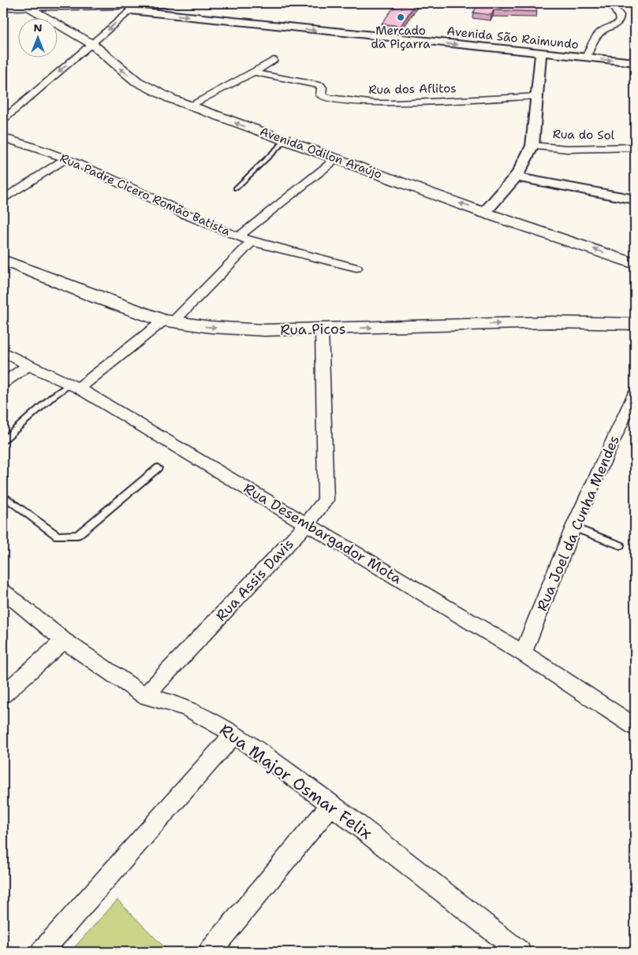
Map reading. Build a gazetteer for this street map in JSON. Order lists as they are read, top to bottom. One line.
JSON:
{"streets":{"main road":["Avenida Odilon Araújo","Rua Picos"],"street":["Avenida São Raimundo","Rua dos Aflitos","Rua do Sol","Rua Padre Cicero Romão Batista","Rua Joel da Cunha Mendes","Rua Desembargador Mota","Rua Assis Davis","Rua Major Osmar Felix"]},"crossings":[["Rua Picos","Rua Assis Davis"],["Rua Joel da Cunha Mendes","Rua Desembargador Mota"],["Rua Desembargador Mota","Rua Assis Davis"],["Rua Assis Davis","Rua Major Osmar Felix"]],"one_way":["Avenida São Raimundo","Avenida Odilon Araújo","Rua Picos"],"places":["Mercado da Piçarra"],"north":"top"}
